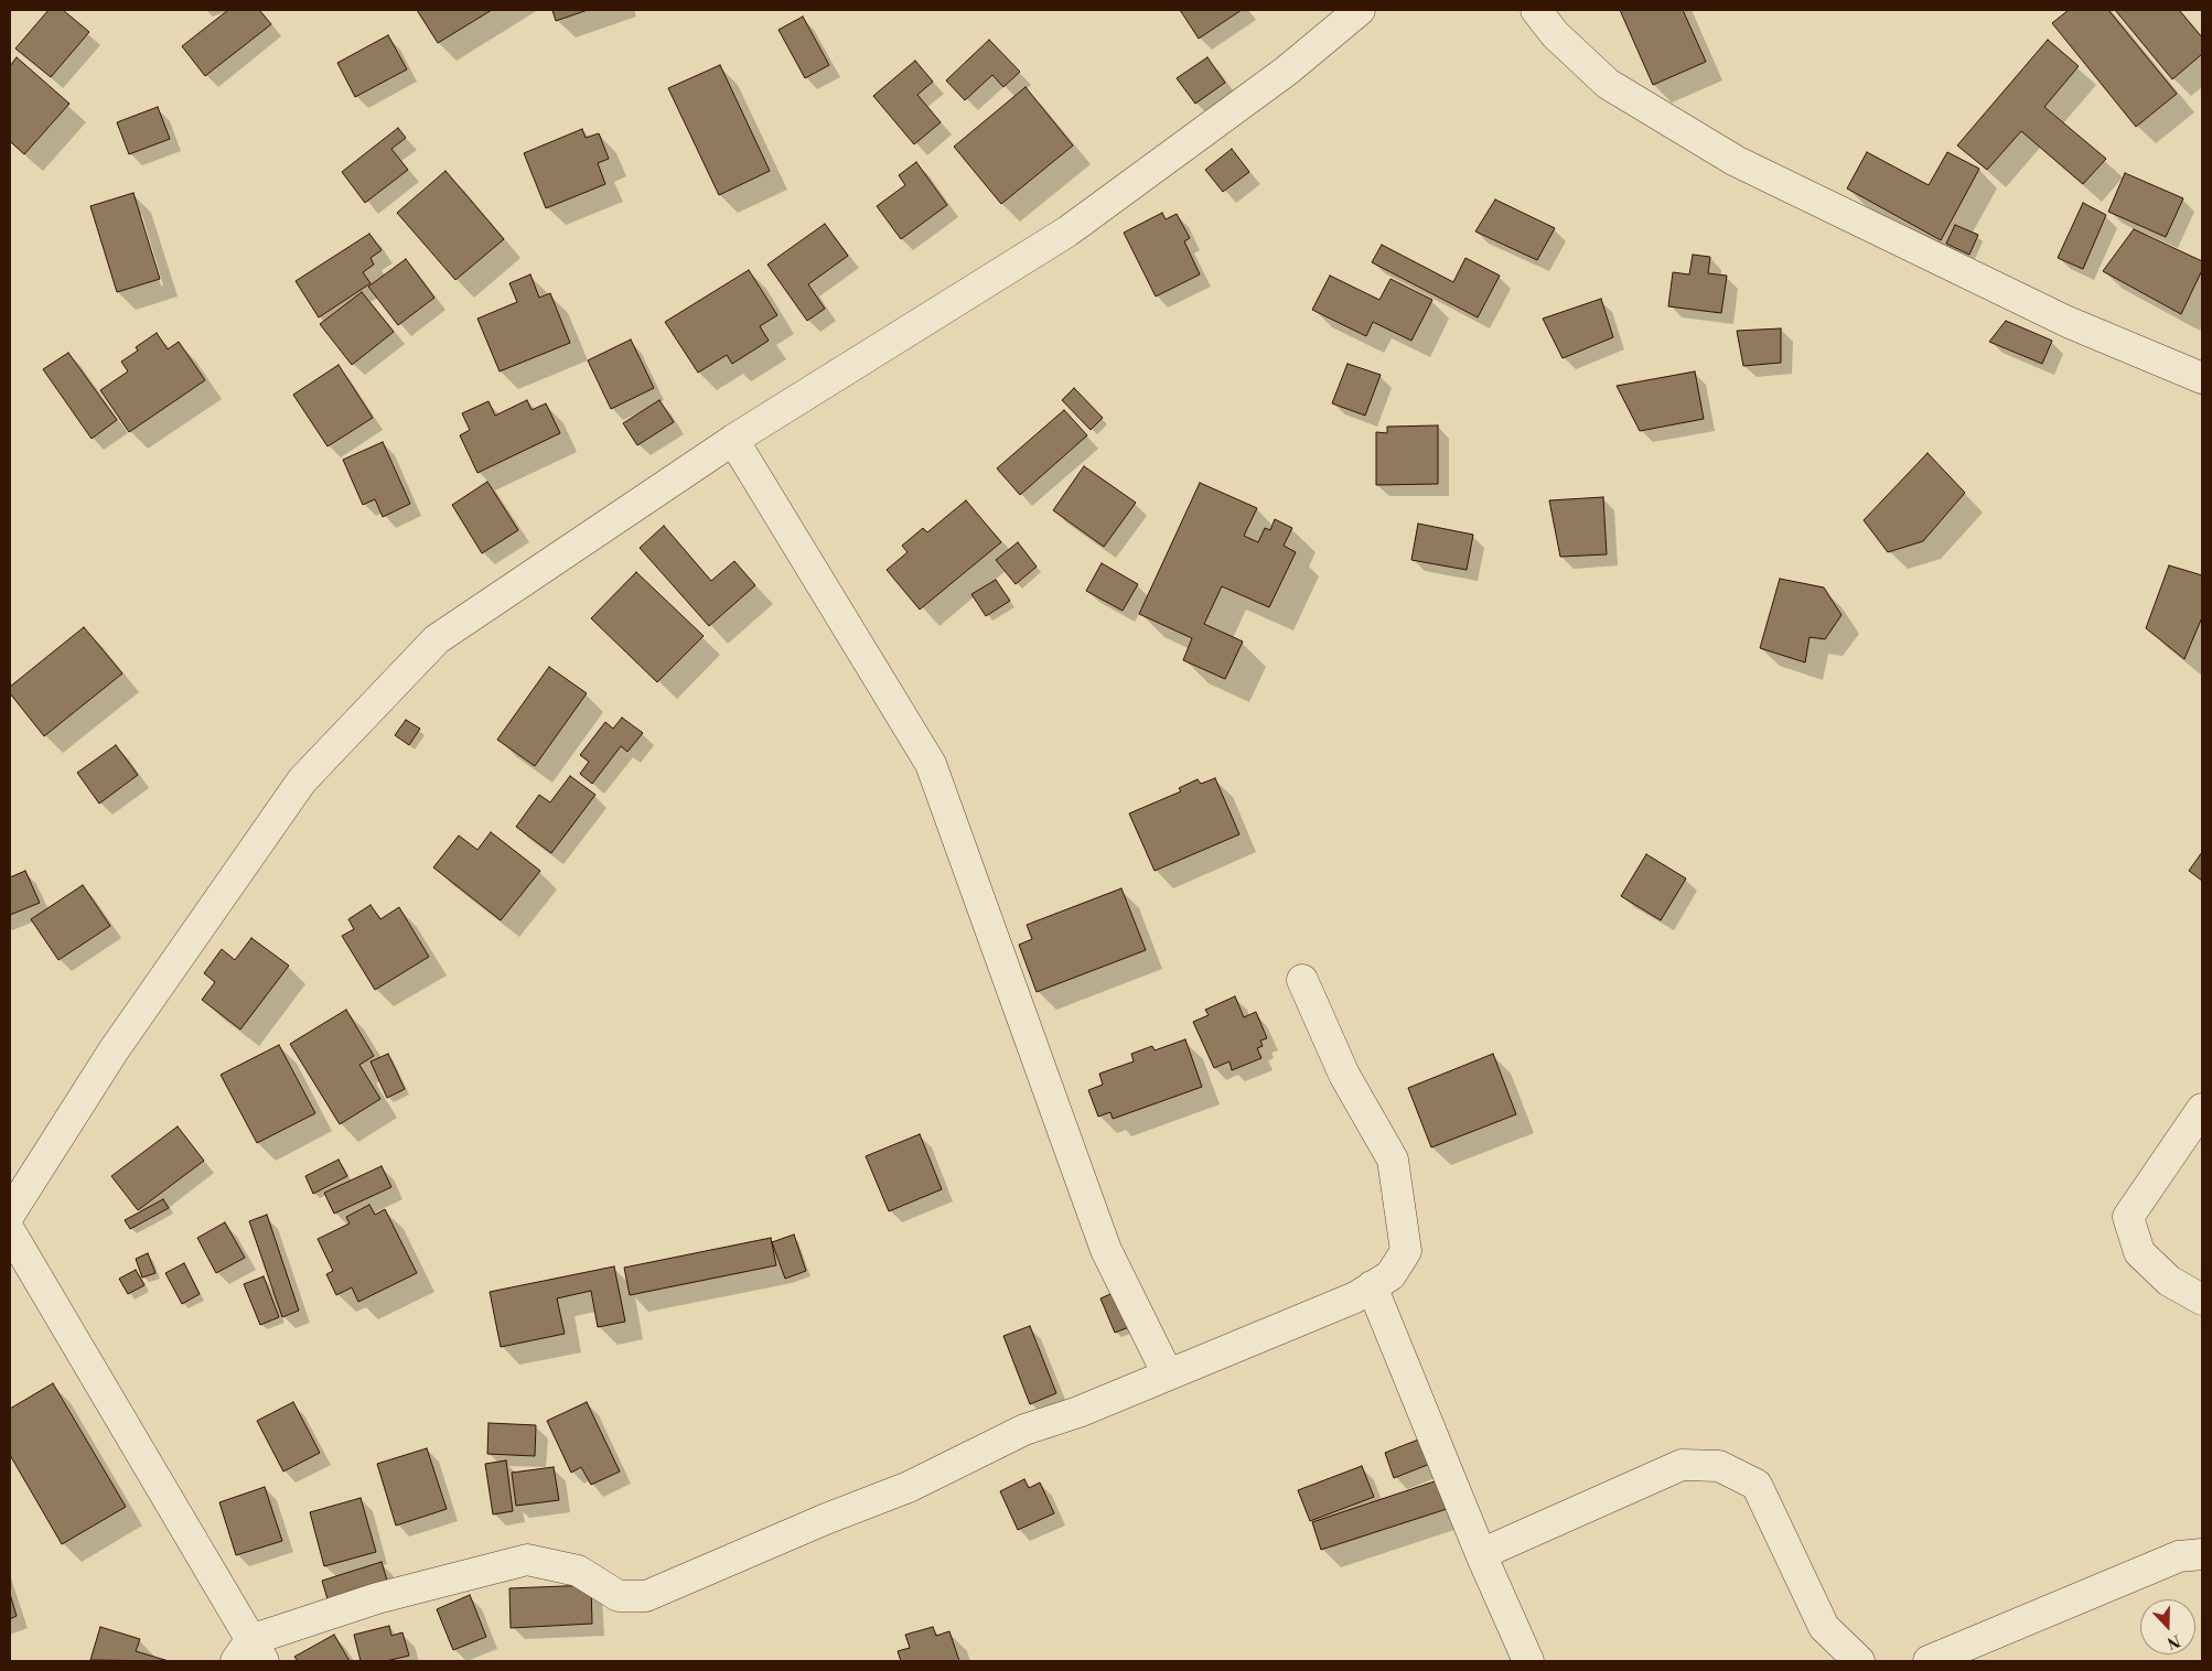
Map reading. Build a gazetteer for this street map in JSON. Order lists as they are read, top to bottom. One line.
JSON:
{"north":"bottom"}
